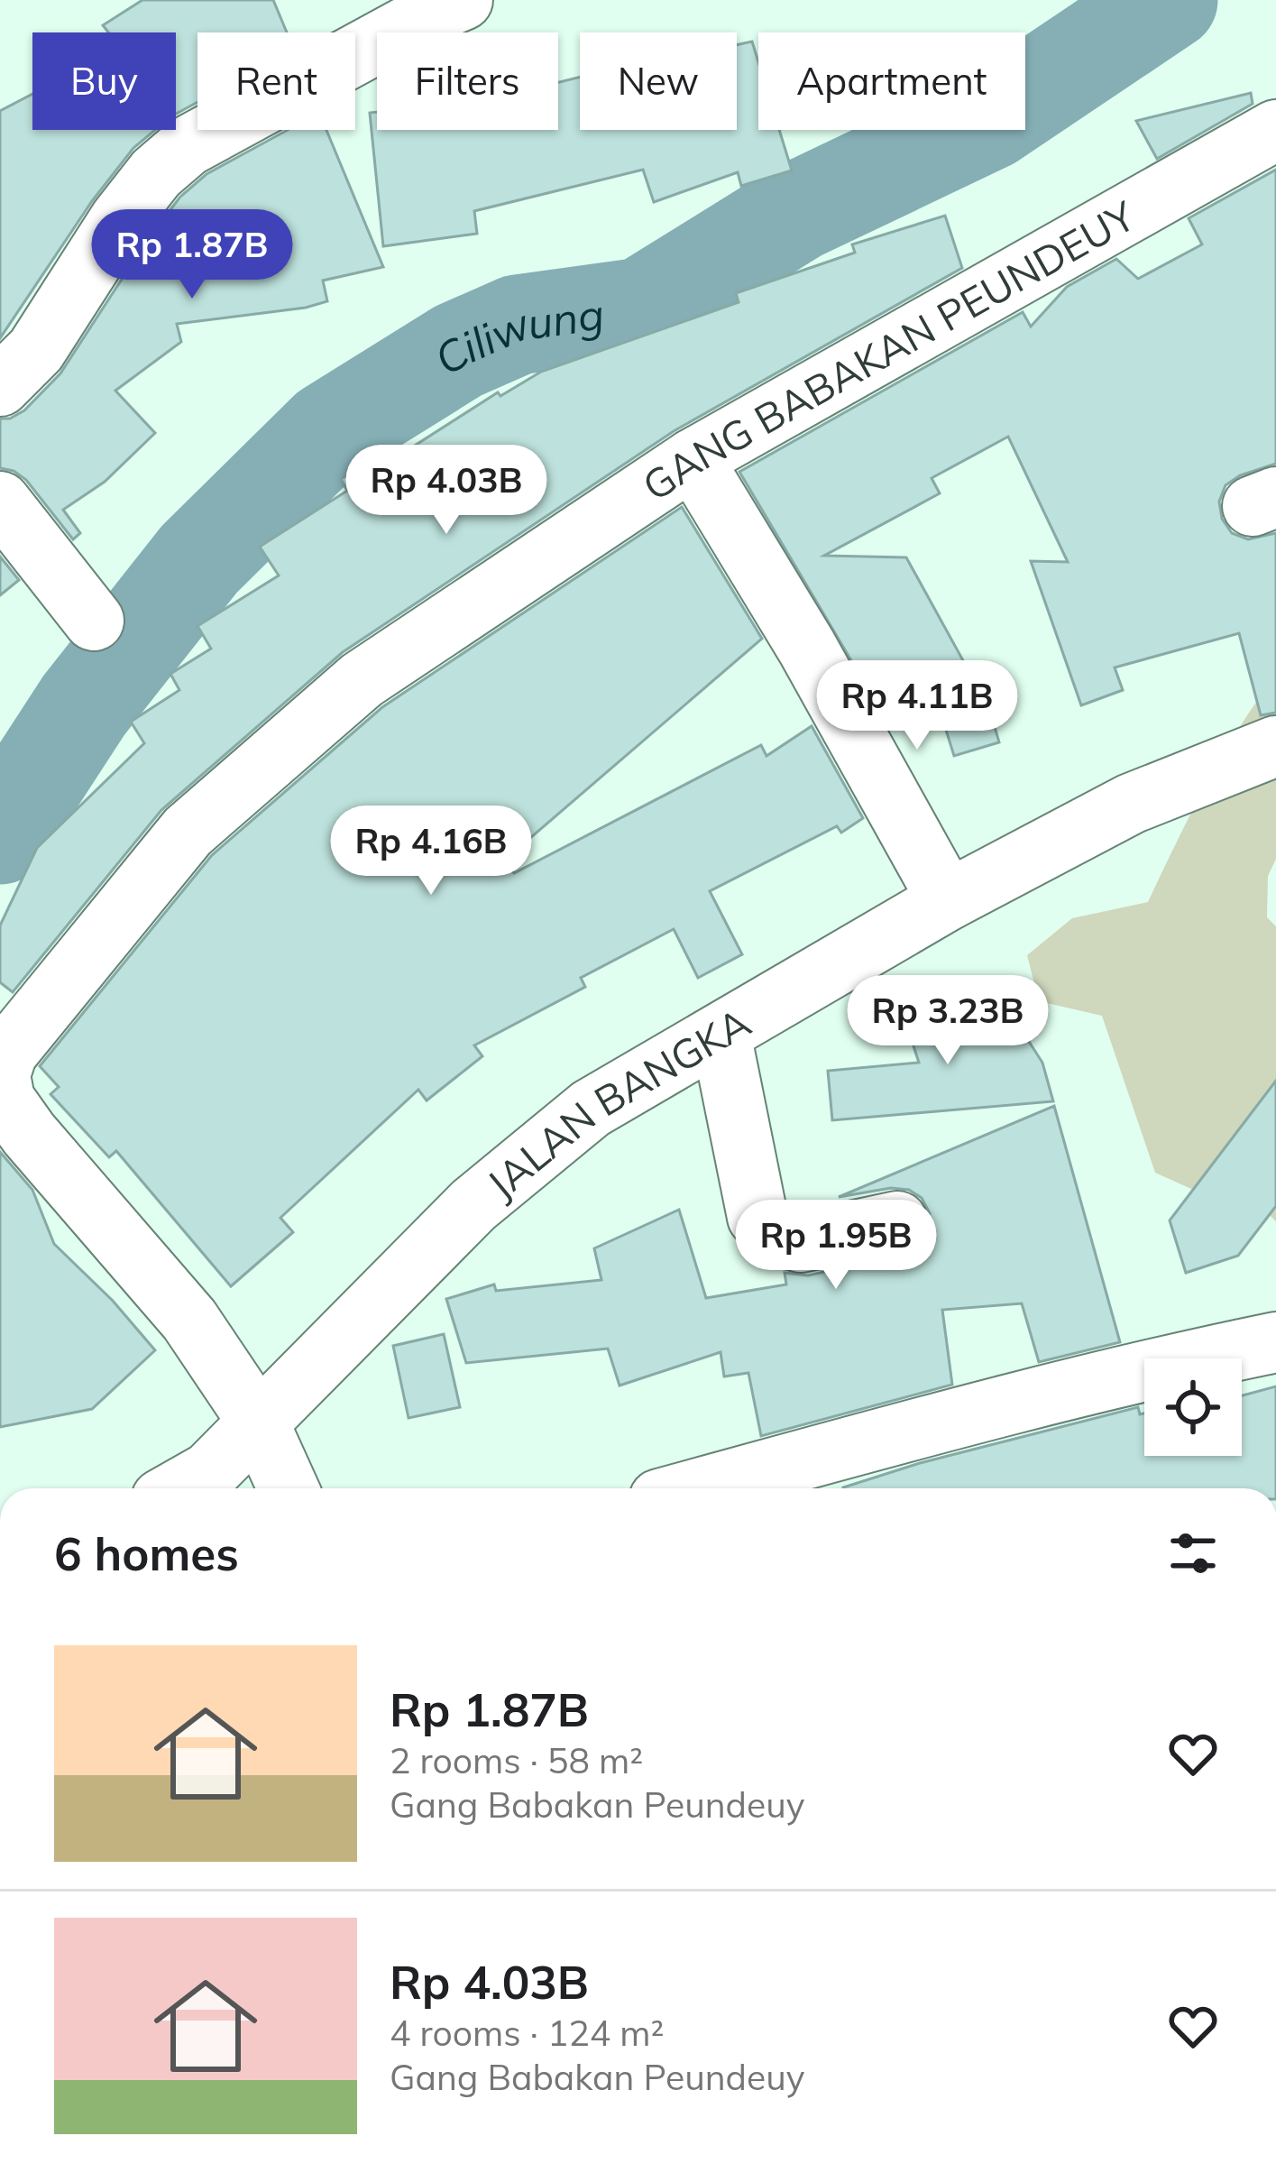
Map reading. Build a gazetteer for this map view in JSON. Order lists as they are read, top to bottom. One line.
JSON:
{"streets":{"street":["GANG BABAKAN PEUNDEUY","JALAN BANGKA"]},"crossings":[["GANG BABAKAN PEUNDEUY","JALAN BANGKA"]],"water":["Ciliwung"],"page":{"chip":["Buy","Rent","Filters","New","Apartment"],"price":["Rp 1.87B","Rp 4.03B","Rp 4.11B","Rp 4.16B","Rp 3.23B","Rp 1.95B"],"heading":"6 homes","list":[{"name":"Rp 1.87B","note":"2 rooms · 58 m² · Gang Babakan Peundeuy"},{"name":"Rp 4.03B","note":"4 rooms · 124 m² · Gang Babakan Peundeuy"}]}}
